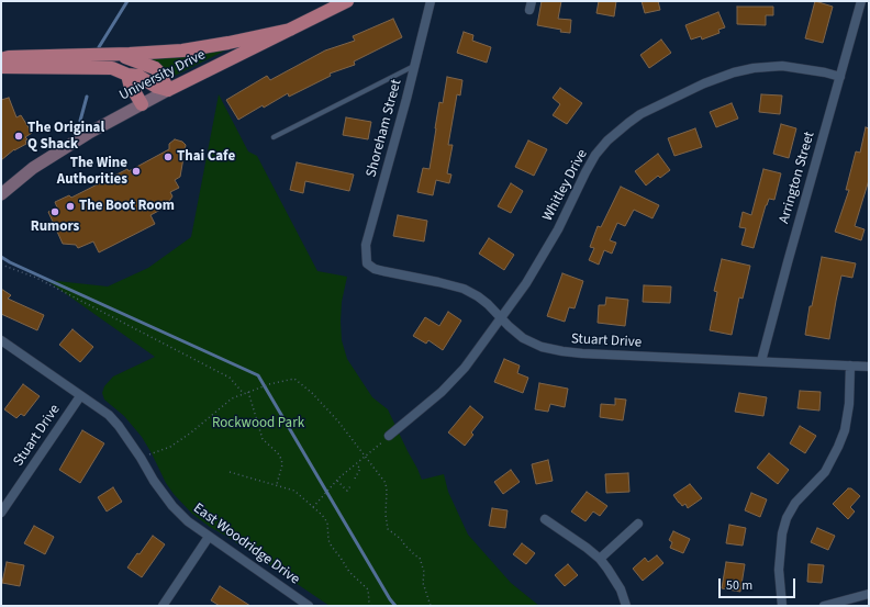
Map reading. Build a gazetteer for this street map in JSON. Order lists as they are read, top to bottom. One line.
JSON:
{"streets":{"main road":["University Drive"],"street":["Shoreham Street","Arrington Street","Whitley Drive","Stuart Drive","East Woodridge Drive"]},"crossings":[["Shoreham Street","Stuart Drive"],["Arrington Street","Whitley Drive"],["Arrington Street","Stuart Drive"],["Whitley Drive","Stuart Drive"],["Stuart Drive","East Woodridge Drive"]],"parks":["Rockwood Park"],"places":["The Original Q Shack","Thai Cafe","The Wine Authorities","The Boot Room","Rumors"],"scale_bar":"50 m"}
